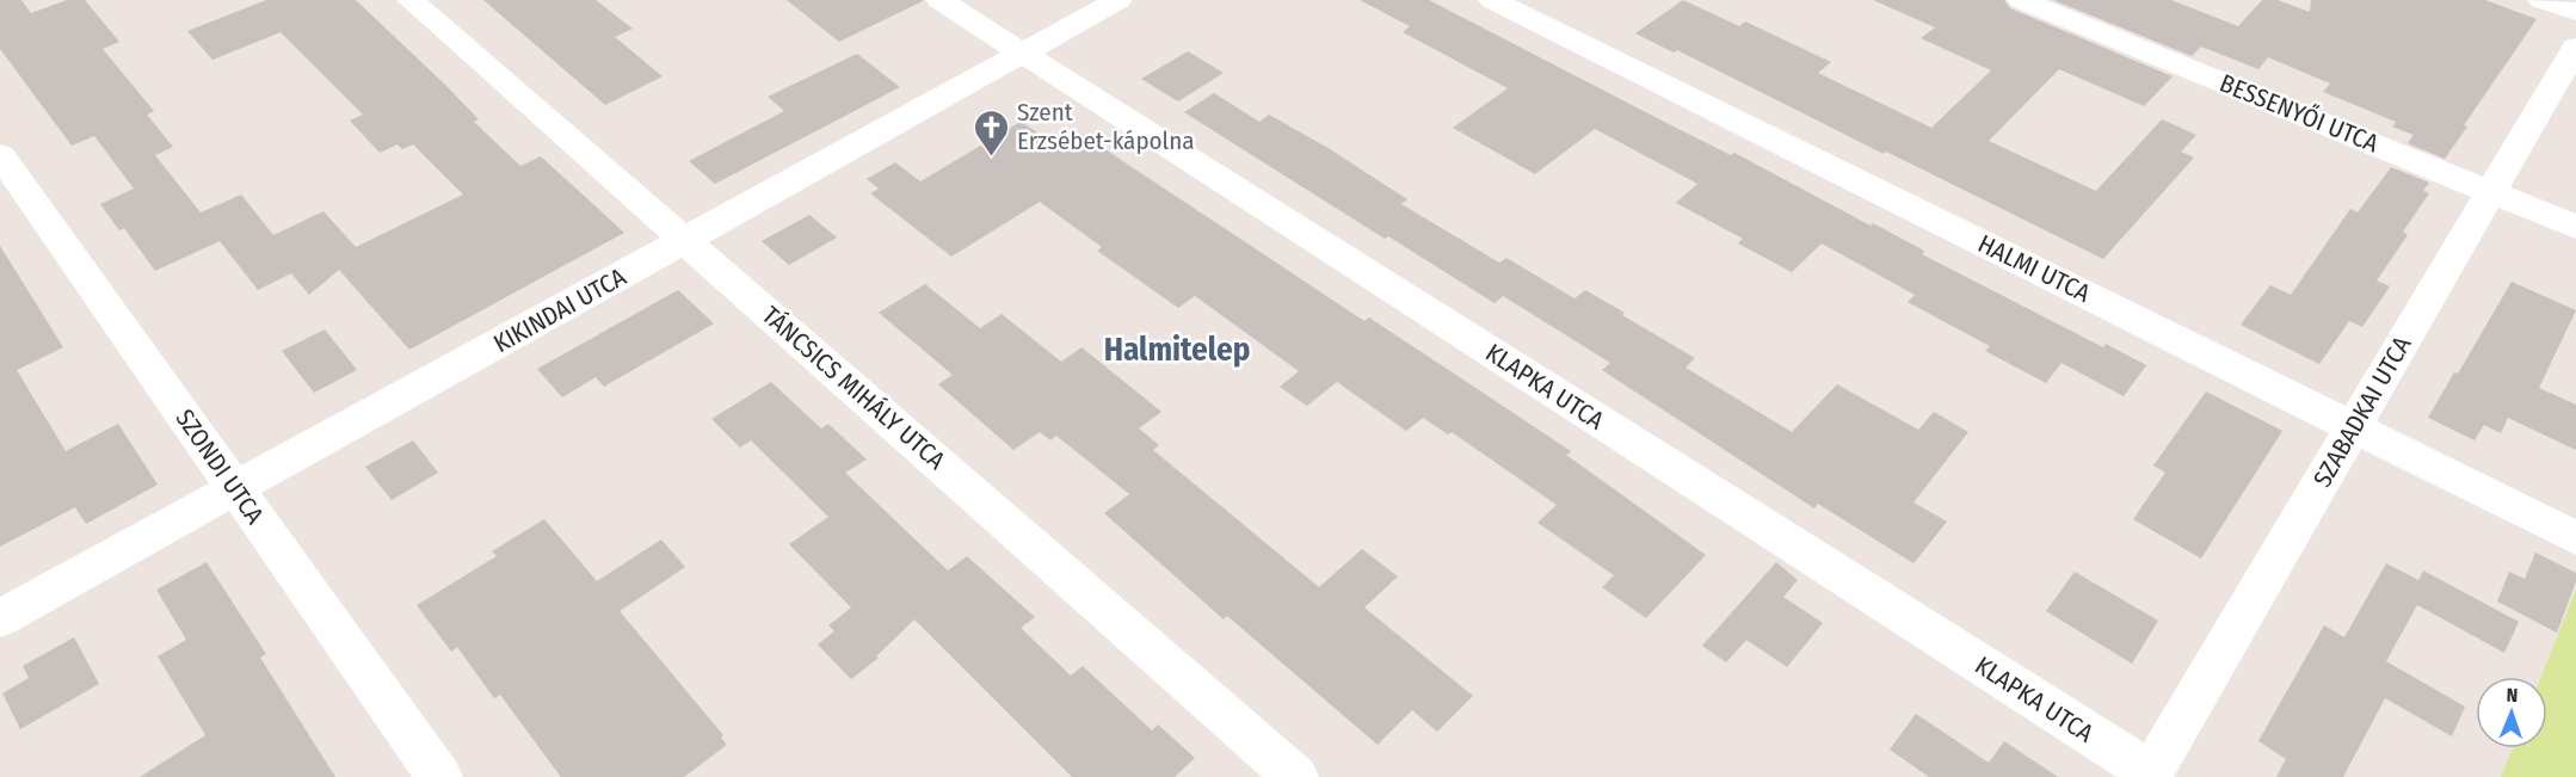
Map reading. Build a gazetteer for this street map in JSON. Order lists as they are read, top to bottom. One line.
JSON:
{"streets":{"street":["BESSENYŐI UTCA","HALMI UTCA","KIKINDAI UTCA","KLAPKA UTCA","TÁNCSICS MIHÁLY UTCA","SZABADKAI UTCA","SZONDI UTCA"]},"crossings":[["BESSENYŐI UTCA","SZABADKAI UTCA"],["HALMI UTCA","SZABADKAI UTCA"],["KIKINDAI UTCA","KLAPKA UTCA"],["KIKINDAI UTCA","TÁNCSICS MIHÁLY UTCA"],["KIKINDAI UTCA","SZONDI UTCA"],["KLAPKA UTCA","SZABADKAI UTCA"]],"districts":["Halmitelep"],"places":{"church":["Szent Erzsébet-kápolna"]},"north":"top"}
